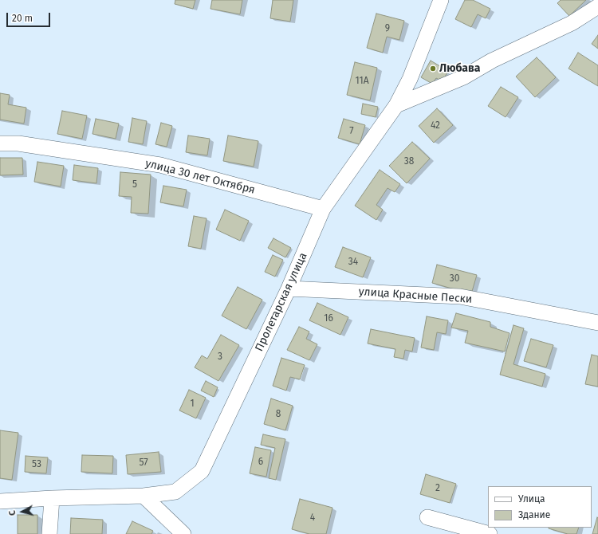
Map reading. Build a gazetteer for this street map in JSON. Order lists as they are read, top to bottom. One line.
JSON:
{"streets":{"street":["улица 30 лет Октября","улица Красные Пески","Пролетарская улица"]},"crossings":[["улица 30 лет Октября","Пролетарская улица"],["улица Красные Пески","Пролетарская улица"]],"places":["Любава"],"house_numbers":["9","11А","42","7","38","5","34","30","16","3","1","8","6","57","53","2","4"],"legend":["Улица","Здание"],"scale_bar":"20 m","north":"left"}
